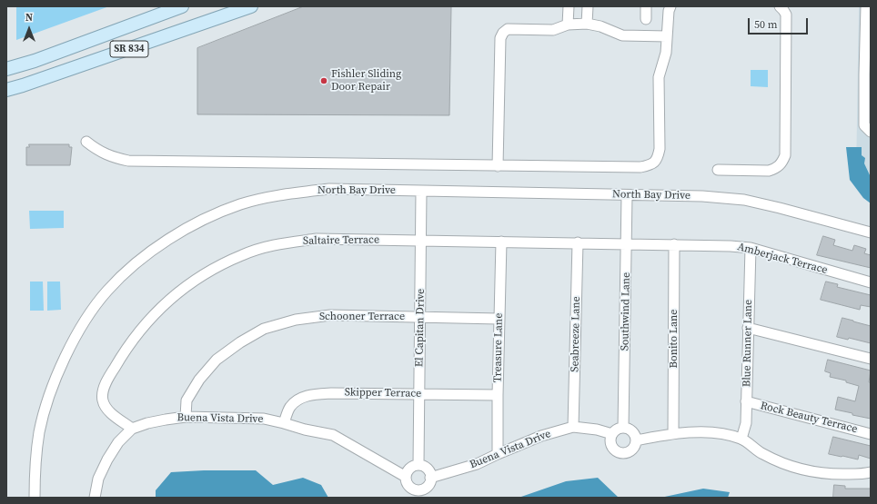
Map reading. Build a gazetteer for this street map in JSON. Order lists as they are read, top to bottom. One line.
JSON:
{"streets":{"main road":["SR 834"],"street":["North Bay Drive","Saltaire Terrace","Amberjack Terrace","Southwind Lane","Schooner Terrace","El Capitan Drive","Seabreeze Lane","Bonito Lane","Blue Runner Lane","Treasure Lane","Skipper Terrace","Rock Beauty Terrace","Buena Vista Drive"]},"crossings":[["North Bay Drive","Southwind Lane"],["North Bay Drive","El Capitan Drive"],["Saltaire Terrace","Amberjack Terrace"],["Saltaire Terrace","Southwind Lane"],["Saltaire Terrace","El Capitan Drive"],["Saltaire Terrace","Seabreeze Lane"],["Saltaire Terrace","Treasure Lane"],["Saltaire Terrace","Buena Vista Drive"],["Amberjack Terrace","Southwind Lane"],["Amberjack Terrace","Bonito Lane"],["Amberjack Terrace","Blue Runner Lane"],["Southwind Lane","Buena Vista Drive"],["Schooner Terrace","El Capitan Drive"],["Schooner Terrace","Treasure Lane"],["Schooner Terrace","Buena Vista Drive"],["El Capitan Drive","Skipper Terrace"],["El Capitan Drive","Buena Vista Drive"],["Seabreeze Lane","Buena Vista Drive"],["Blue Runner Lane","Rock Beauty Terrace"],["Treasure Lane","Skipper Terrace"],["Treasure Lane","Buena Vista Drive"],["Skipper Terrace","Buena Vista Drive"]],"places":["Fishler Sliding Door Repair"],"scale_bar":"50 m","north":"top"}
